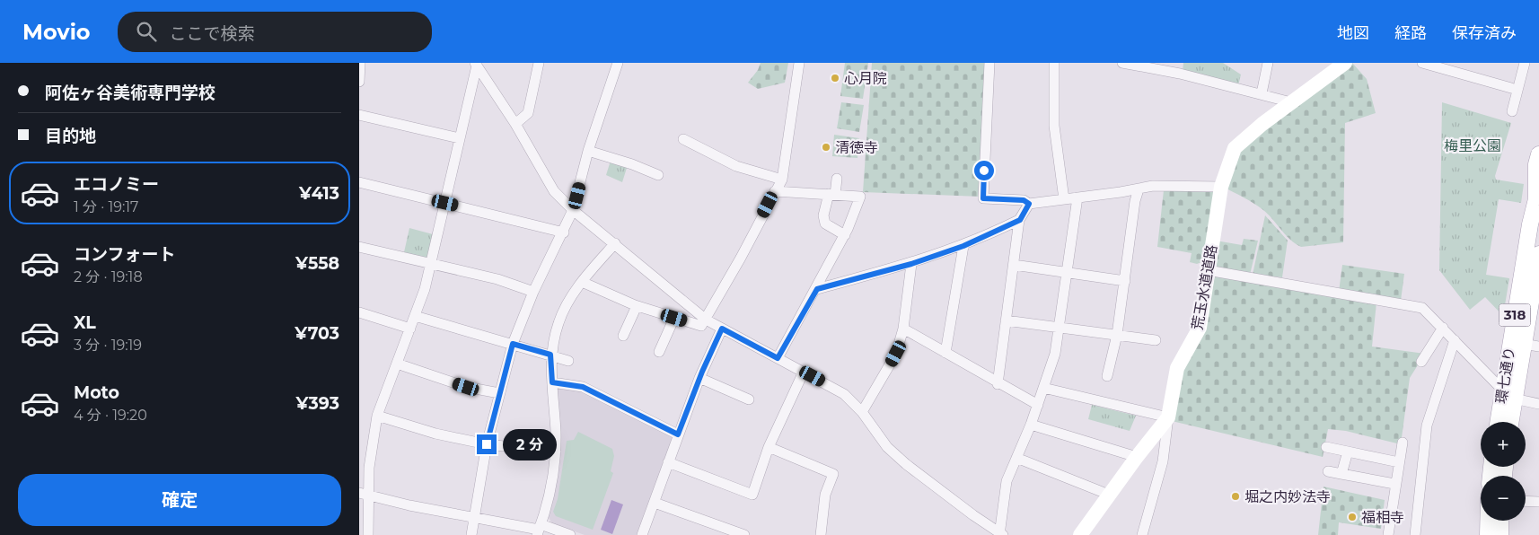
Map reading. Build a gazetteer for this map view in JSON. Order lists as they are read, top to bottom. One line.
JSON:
{"streets":{"main road":["荒玉水道道路","318","環七通り"]},"parks":["梅里公園"],"places":["心月院","清徳寺","堀之内妙法寺","福相寺"],"page":{"header":"Movio","search":"ここで検索","nav":["地図","経路","保存済み"],"banner":["阿佐ヶ谷美術専門学校","目的地"],"list":[{"name":"エコノミー","note":"1 分 · 19:17","value":"¥413"},{"name":"コンフォート","note":"2 分 · 19:18","value":"¥558"},{"name":"XL","note":"3 分 · 19:19","value":"¥703"},{"name":"Moto","note":"4 分 · 19:20","value":"¥393"}],"map_buttons":["+","−"],"bubble":"2 分","buttons":"確定"}}
